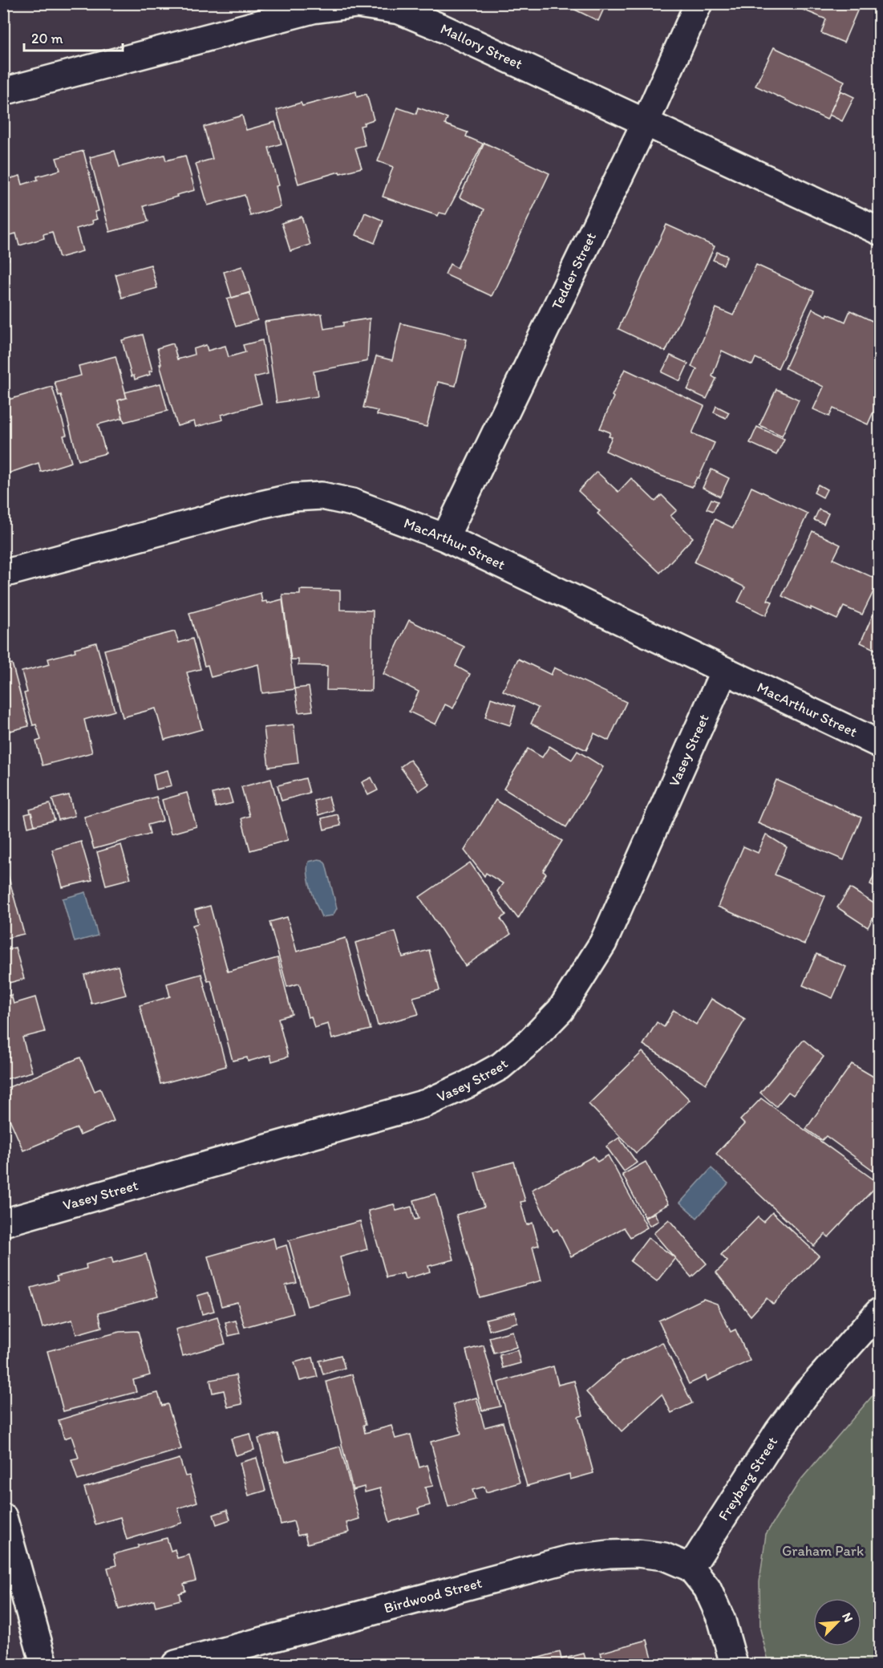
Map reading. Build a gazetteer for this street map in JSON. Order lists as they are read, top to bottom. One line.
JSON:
{"streets":{"street":["Mallory Street","Tedder Street","MacArthur Street","Vasey Street","Freyberg Street","Birdwood Street"]},"crossings":[["Mallory Street","Tedder Street"],["Tedder Street","MacArthur Street"],["MacArthur Street","Vasey Street"],["Freyberg Street","Birdwood Street"]],"parks":["Graham Park"],"scale_bar":"20 m","north":"top right"}
